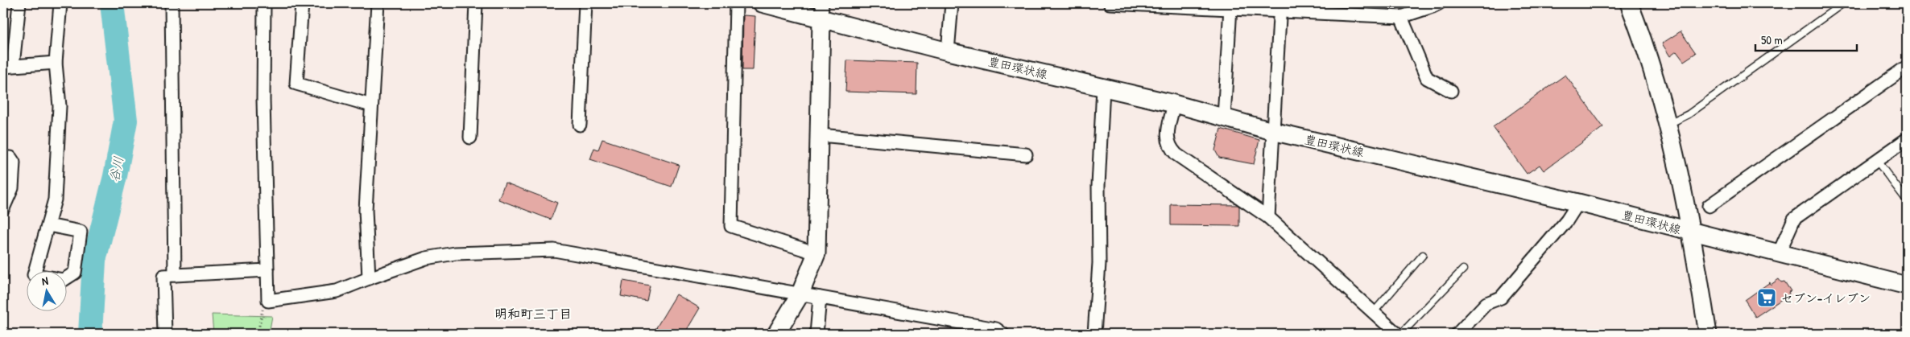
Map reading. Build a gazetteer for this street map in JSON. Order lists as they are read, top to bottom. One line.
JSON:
{"streets":{"main road":["豊田環状線"]},"districts":["明和町三丁目"],"water":["谷川"],"places":{"supermarket":["セブン-イレブン"]},"scale_bar":"50 m","north":"top"}
